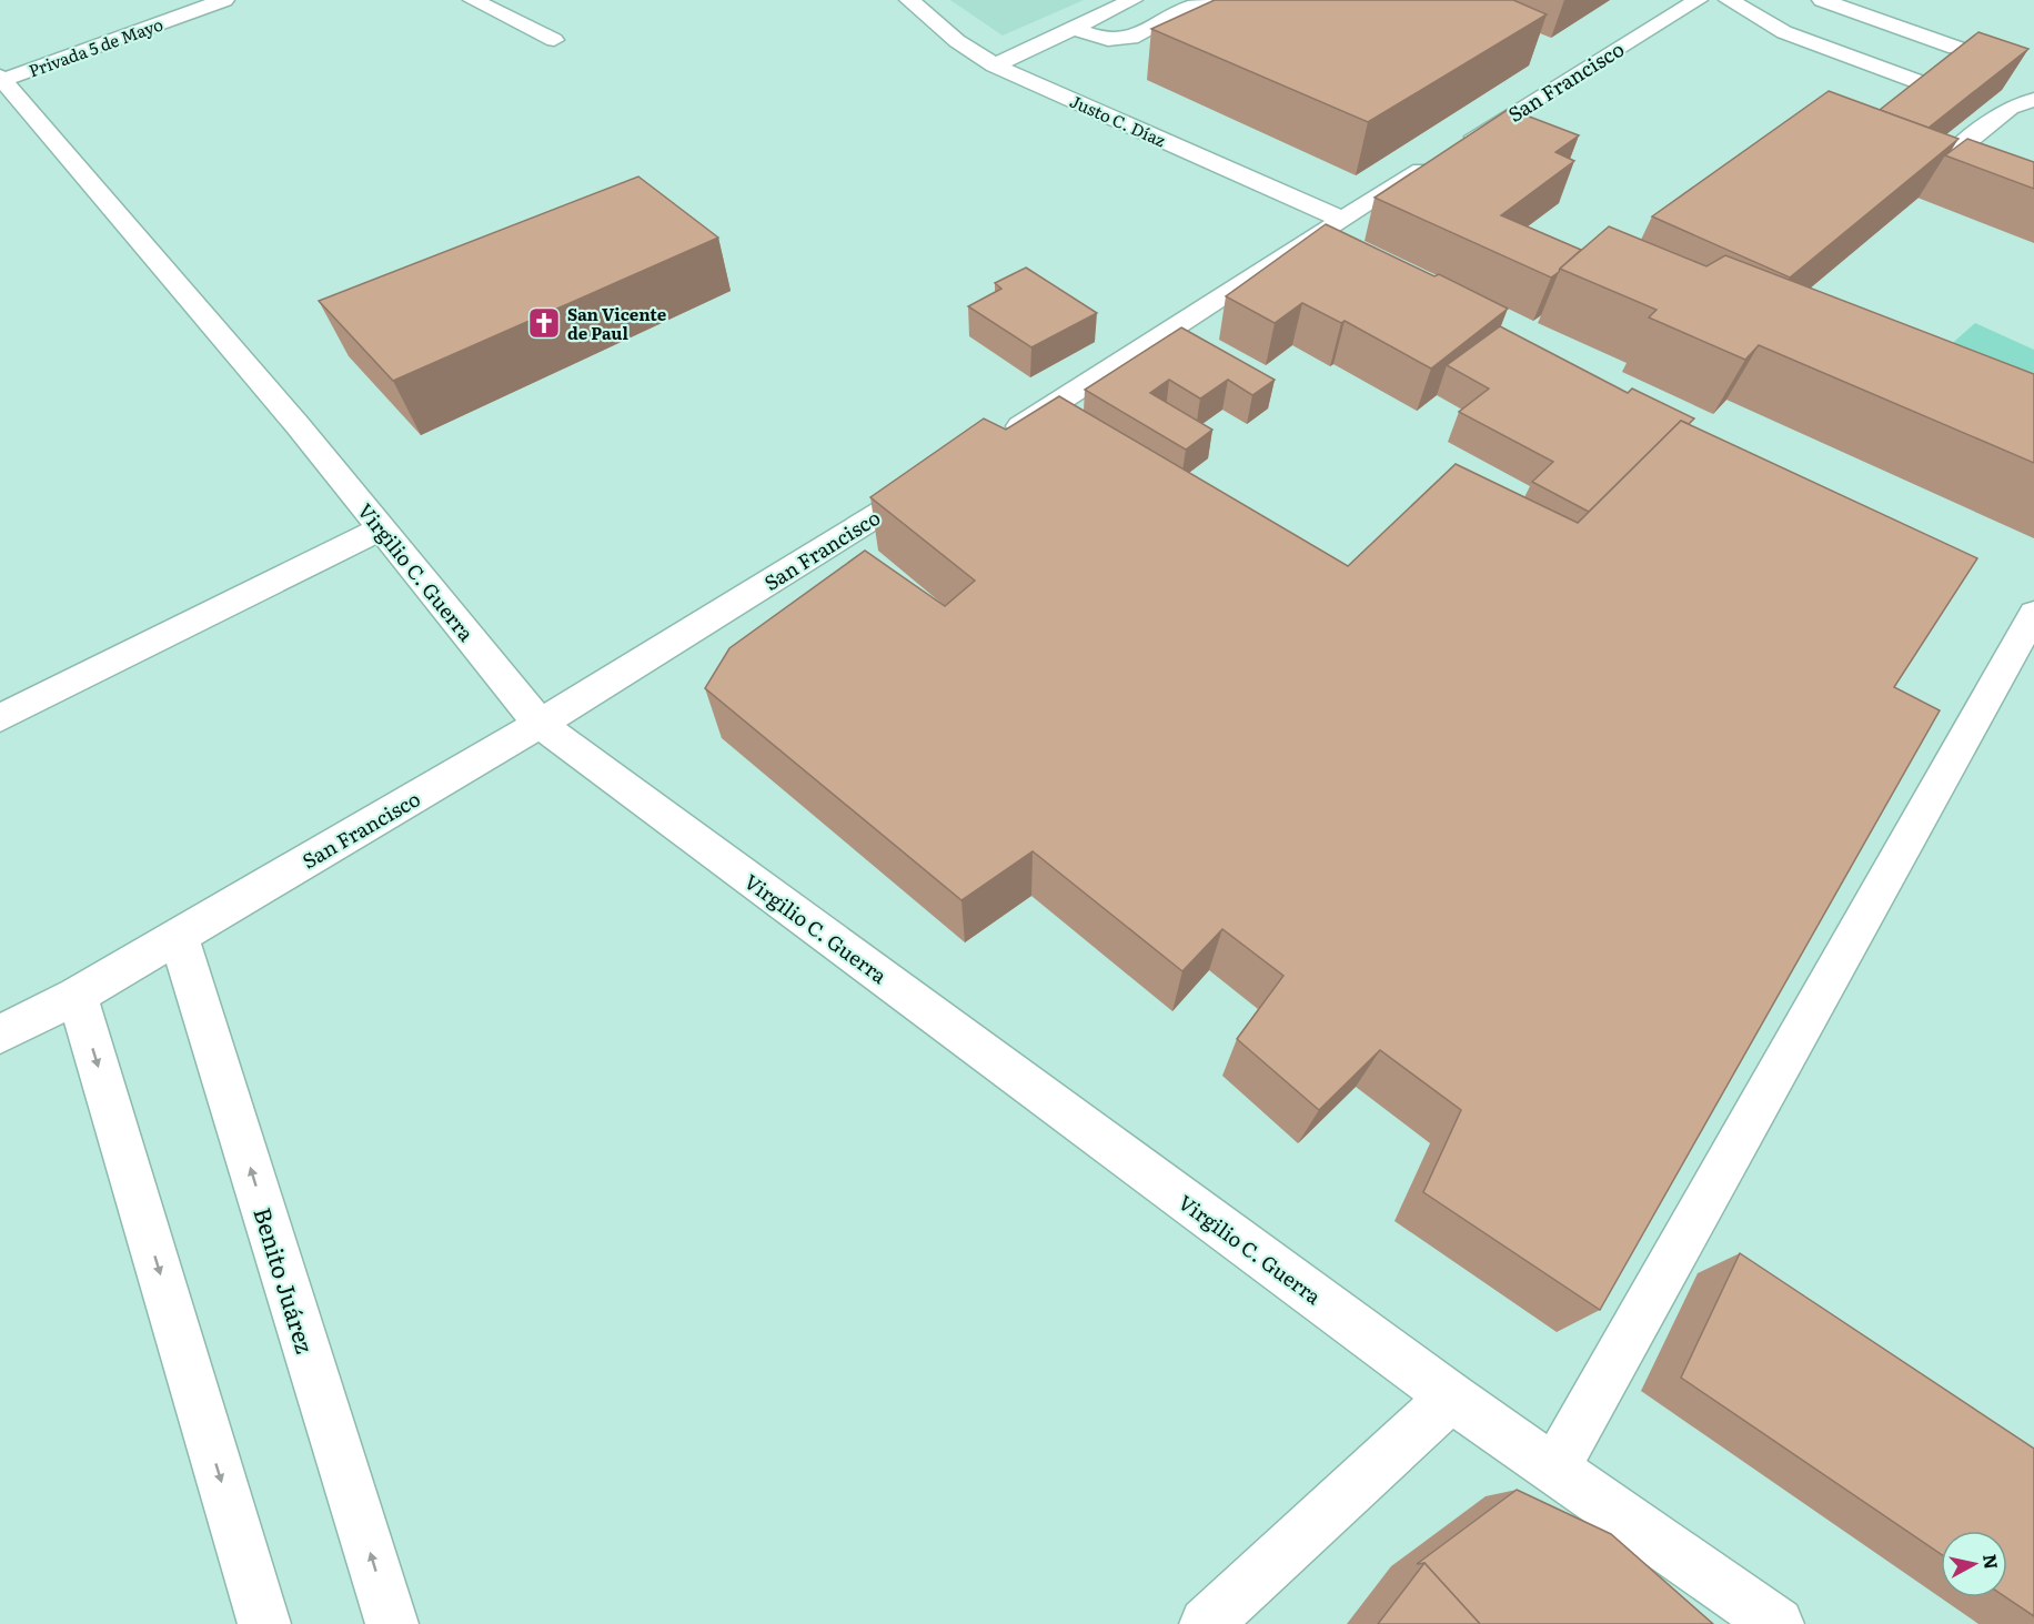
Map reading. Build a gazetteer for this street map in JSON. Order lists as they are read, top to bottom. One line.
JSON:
{"streets":{"street":["Privada 5 de Mayo","San Francisco","Justo C. Díaz","Virgilio C. Guerra","Benito Juárez"]},"crossings":[["Privada 5 de Mayo","Virgilio C. Guerra"],["San Francisco","Justo C. Díaz"],["San Francisco","Virgilio C. Guerra"],["San Francisco","Benito Juárez"]],"places":{"church":["San Vicente de Paul"]},"north":"right"}
